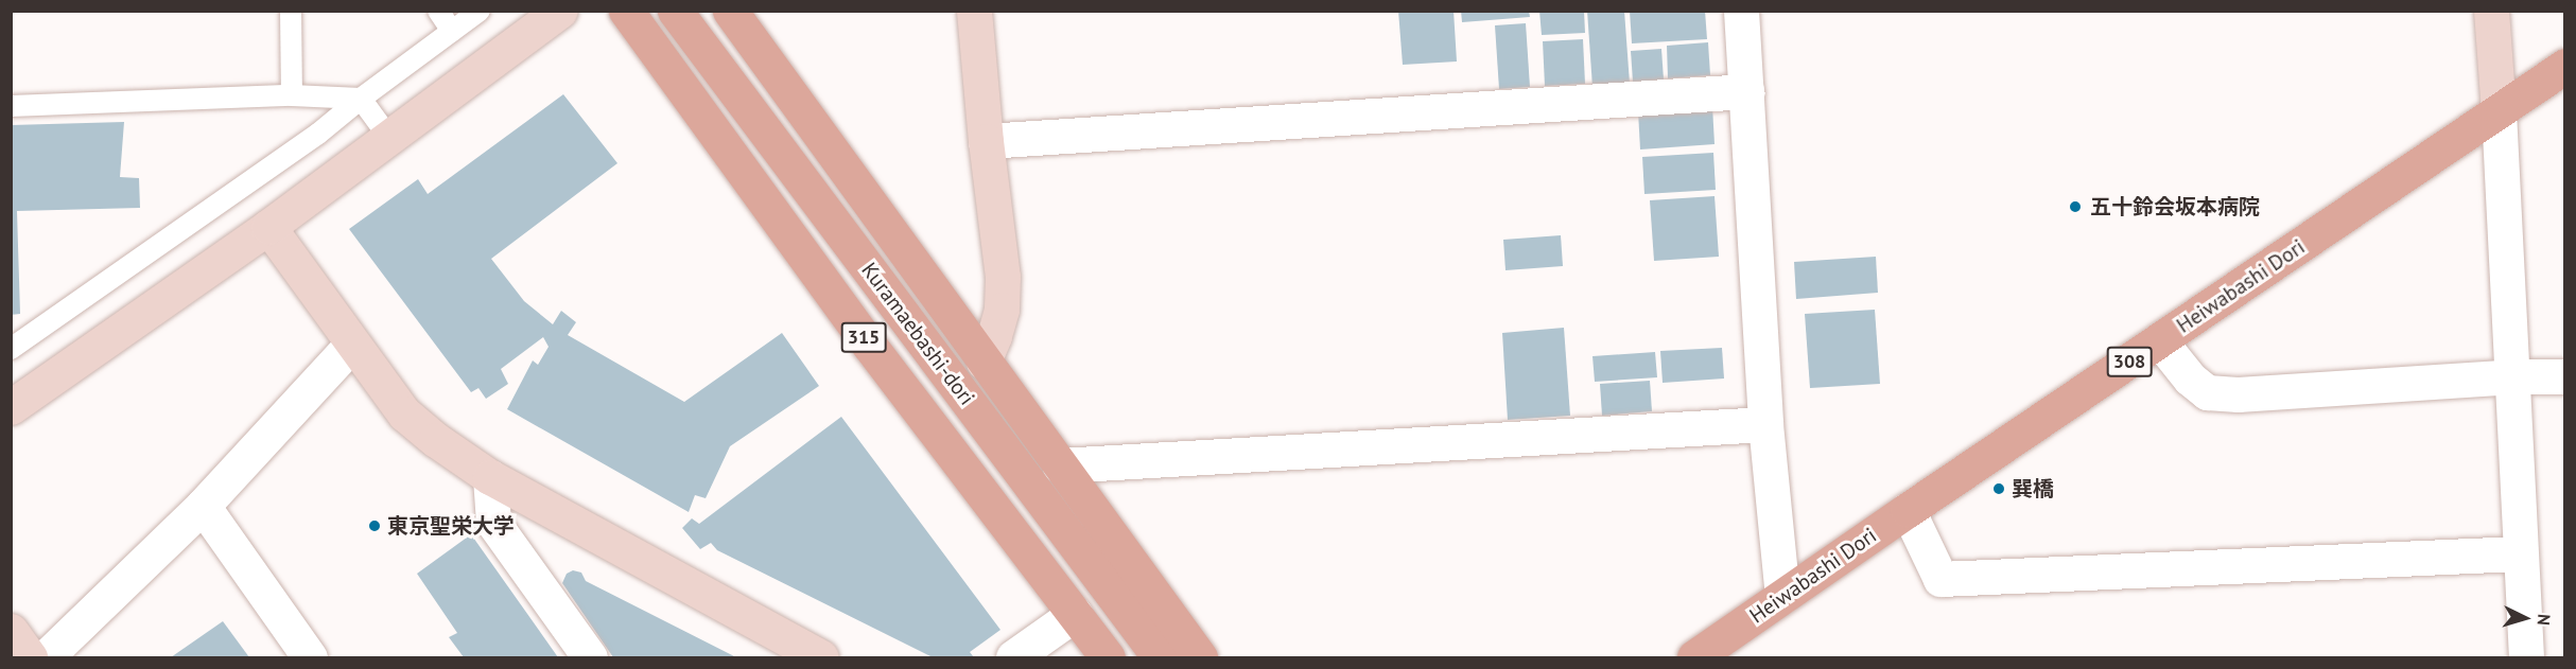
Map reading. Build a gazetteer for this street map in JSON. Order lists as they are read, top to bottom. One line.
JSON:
{"streets":{"main road":["Heiwabashi Dori","Kuramaebashi-dori","315","308"]},"places":["五十鈴会坂本病院","巽橋","東京聖栄大学"],"north":"right"}
